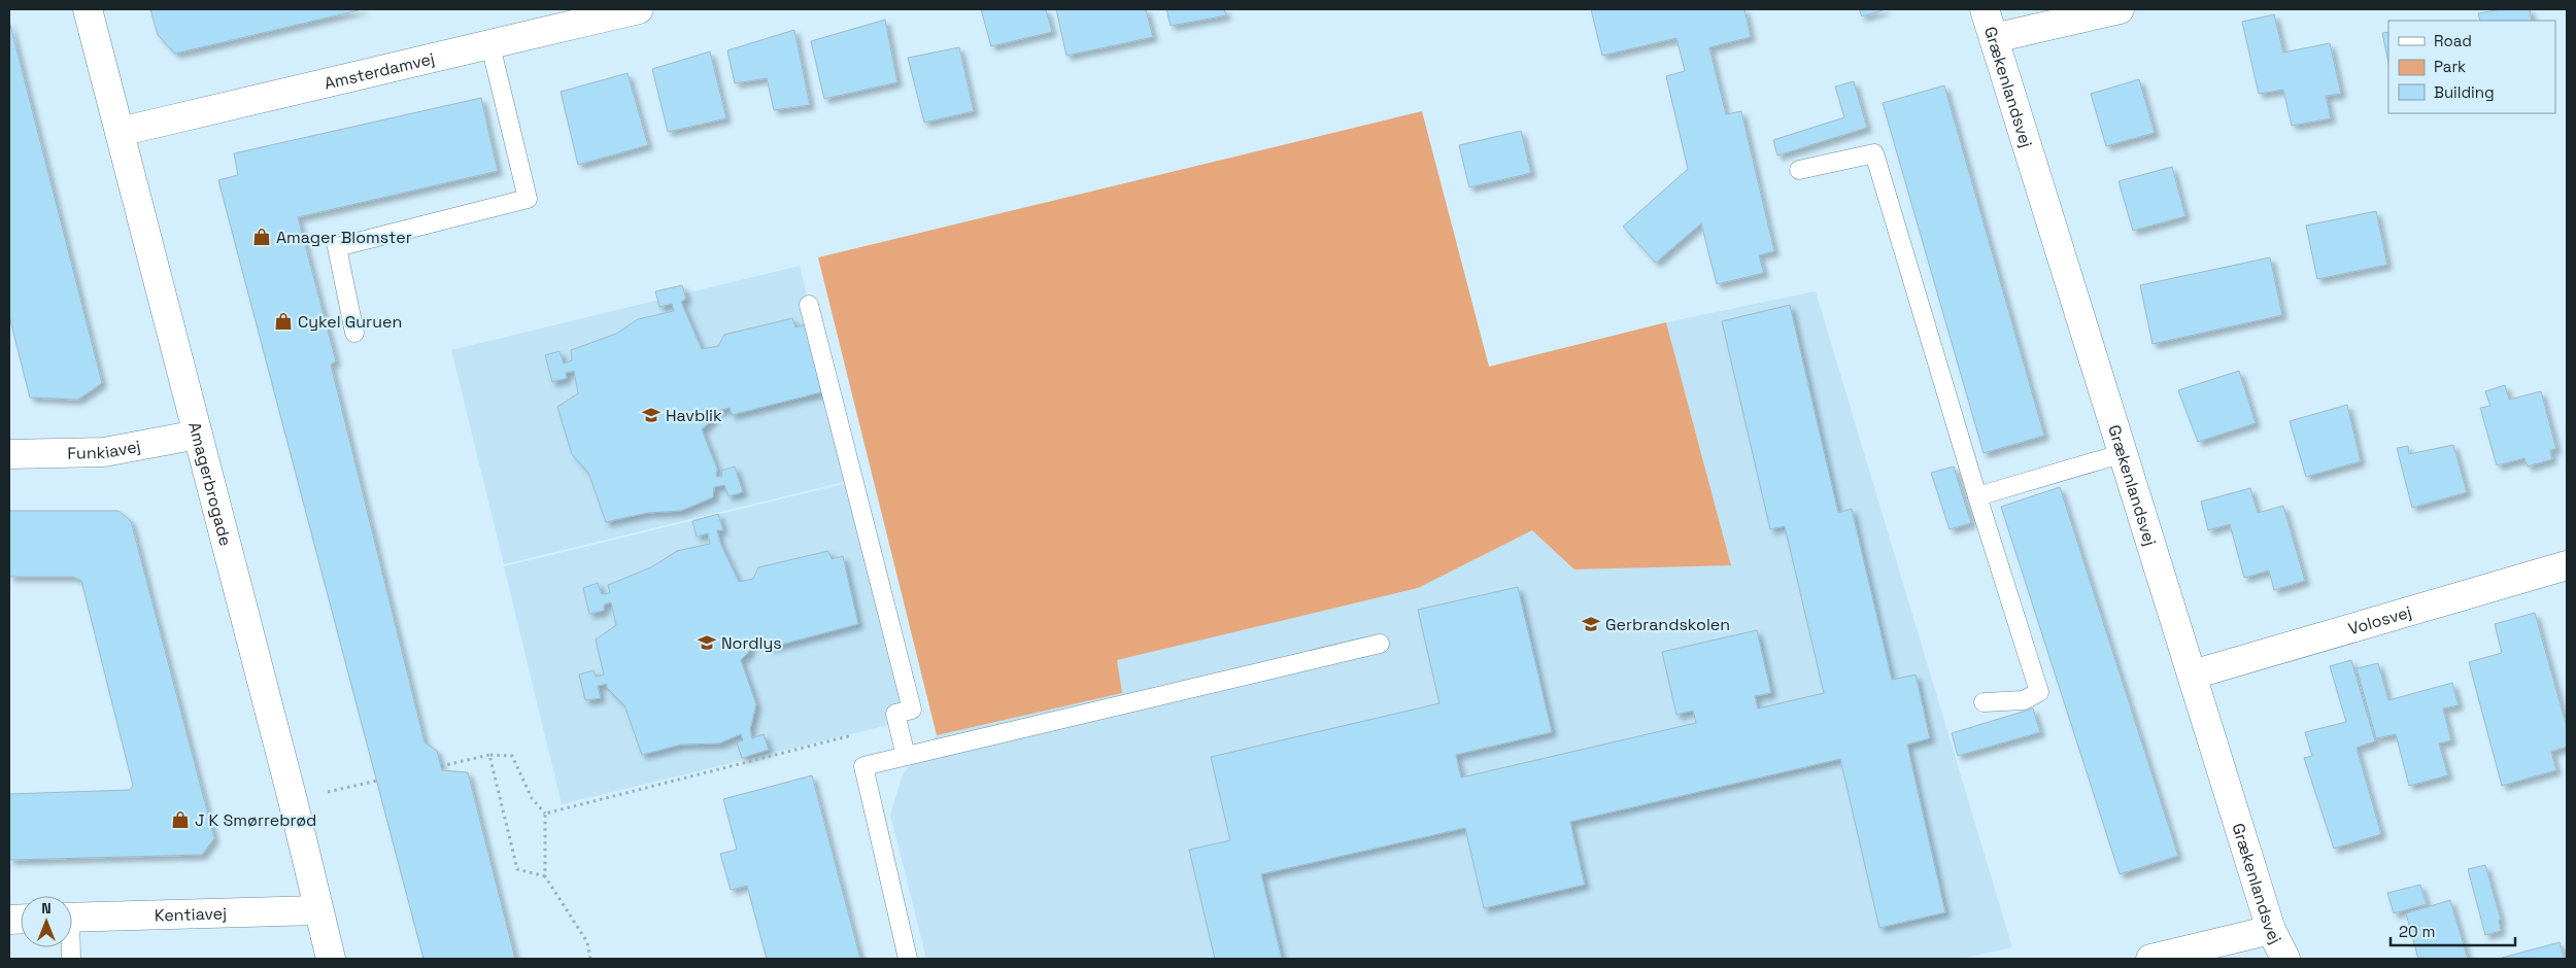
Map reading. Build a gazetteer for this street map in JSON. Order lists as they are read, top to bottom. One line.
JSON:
{"streets":{"street":["Amsterdamvej","Grækenlandsvej","Funkiavej","Amagerbrogade","Volosvej","Kentiavej"]},"crossings":[["Amsterdamvej","Amagerbrogade"],["Grækenlandsvej","Volosvej"],["Funkiavej","Amagerbrogade"],["Amagerbrogade","Kentiavej"]],"places":{"shop":["Amager Blomster","Cykel Guruen","J K Smørrebrød"],"school or university":["Havblik","Gerbrandskolen","Nordlys"]},"legend":["Road","Park","Building"],"scale_bar":"20 m","north":"top"}
